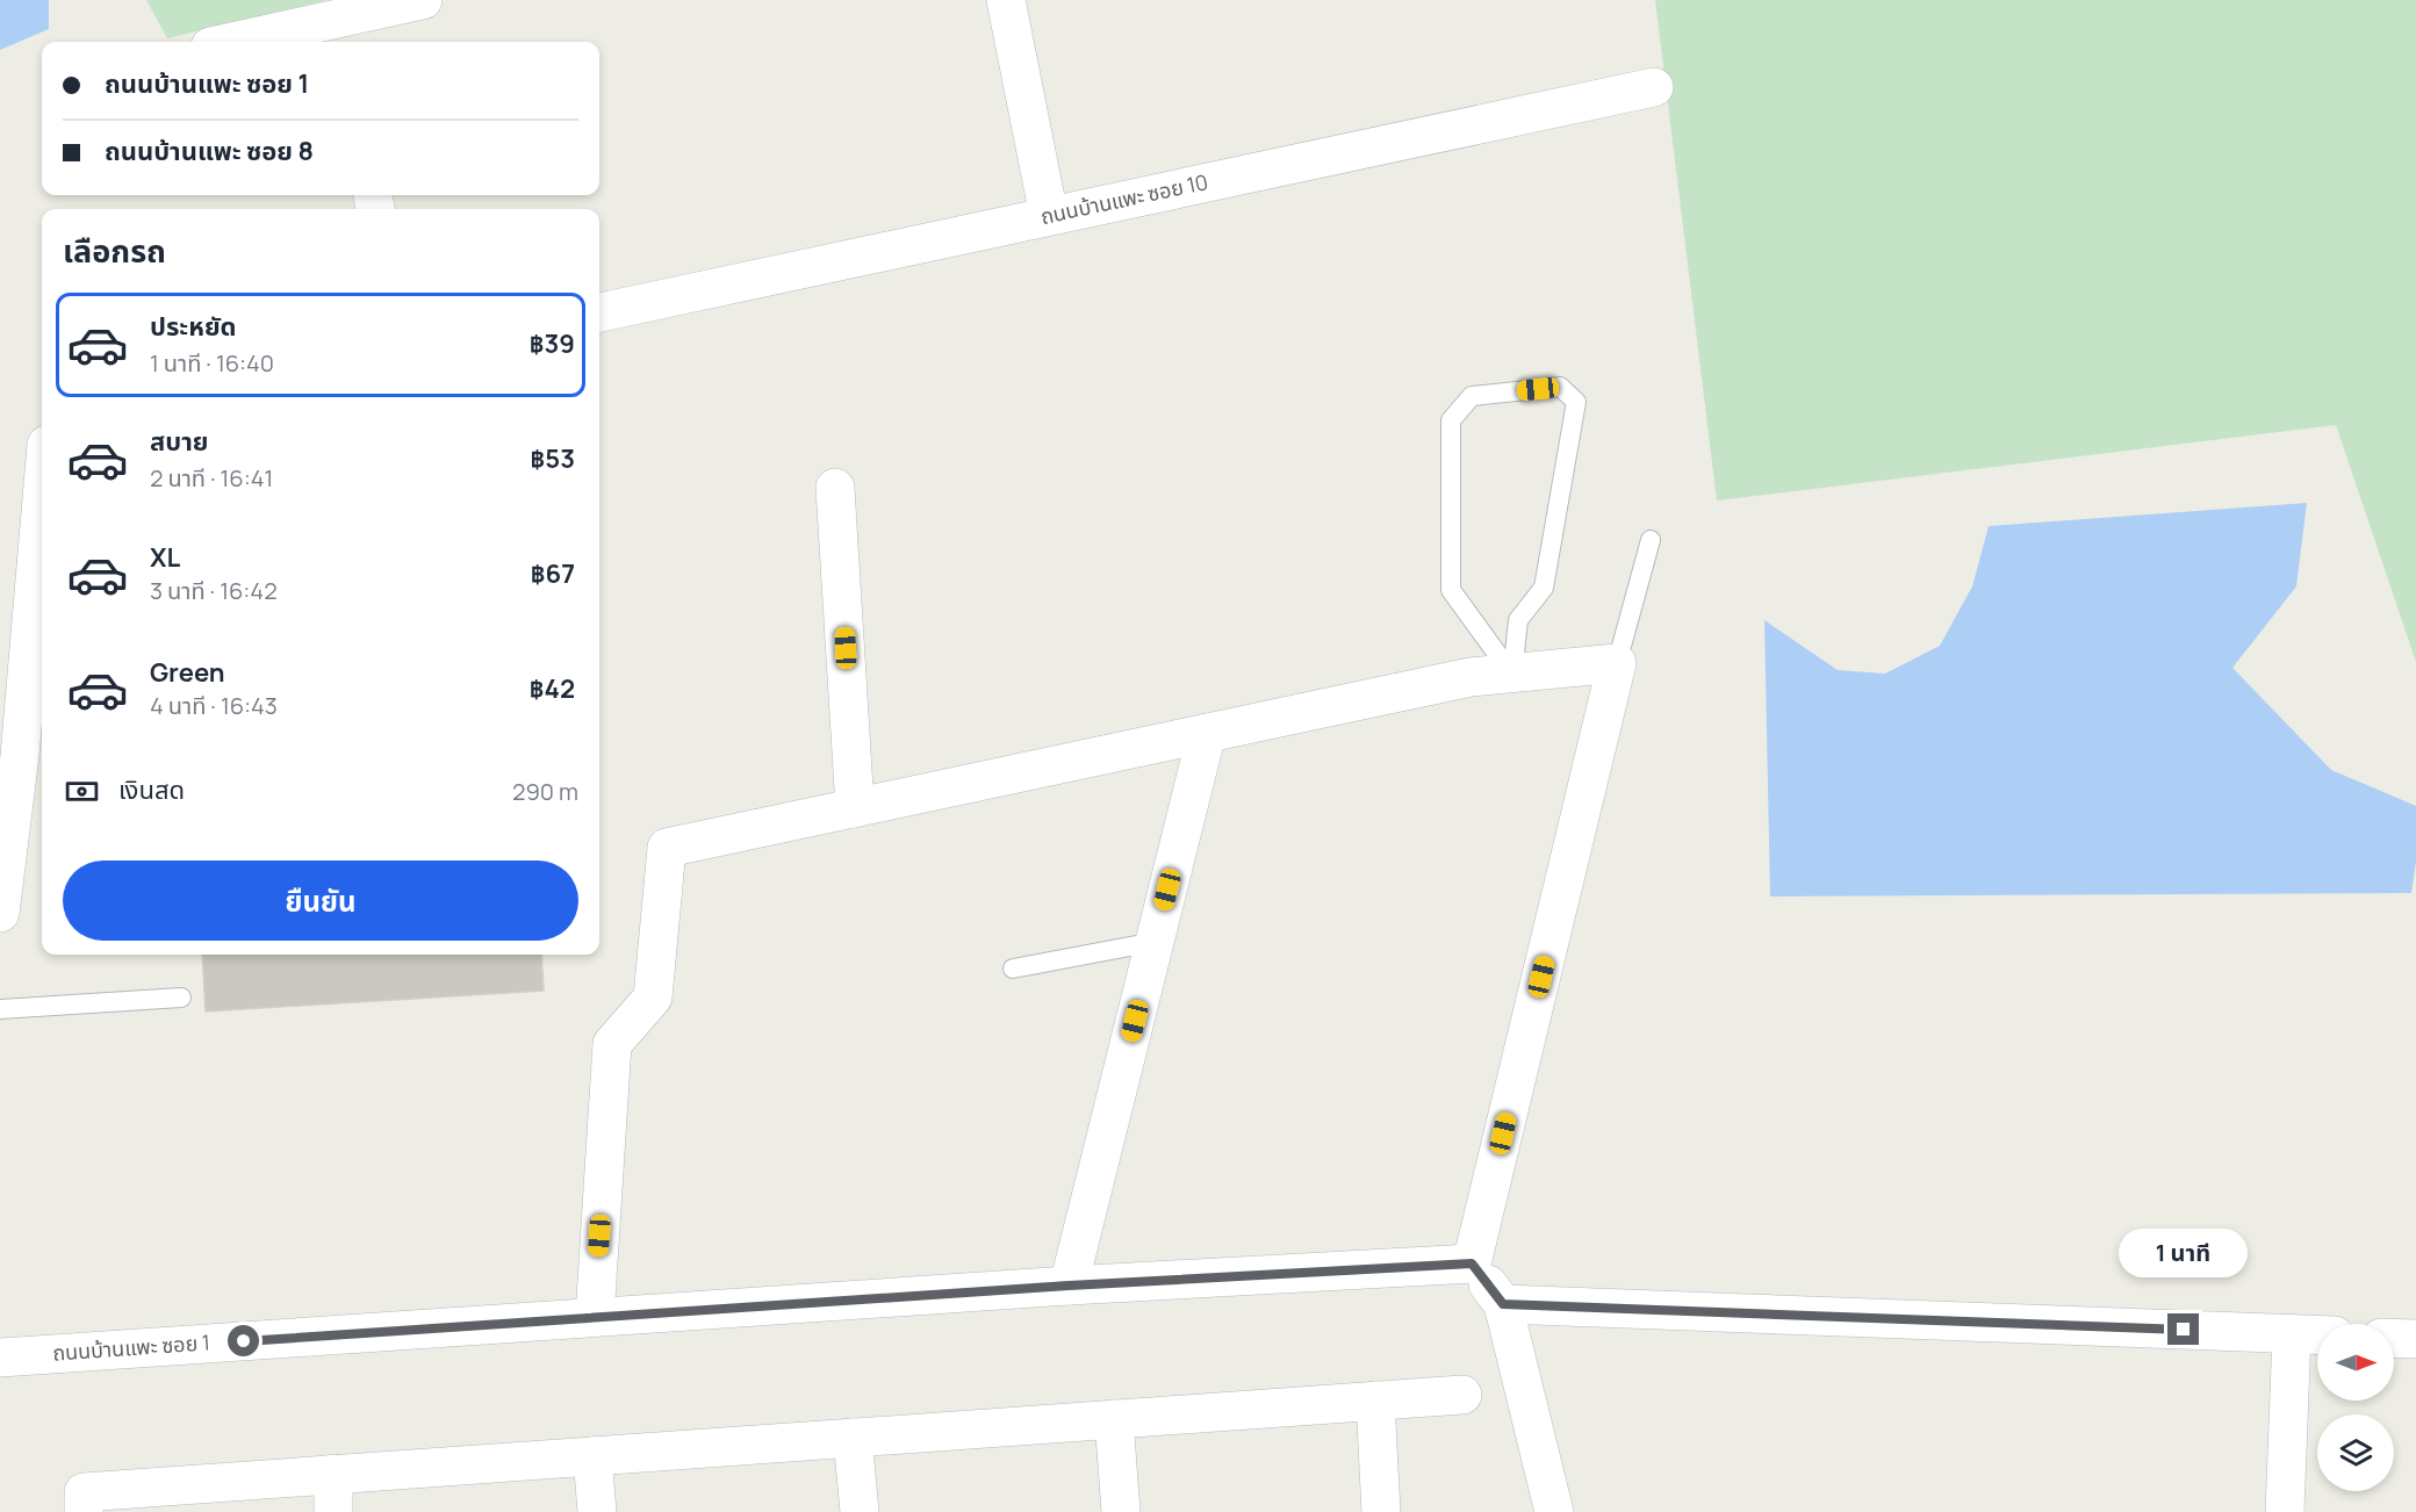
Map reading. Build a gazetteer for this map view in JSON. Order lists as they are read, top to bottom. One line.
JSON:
{"streets":{"street":["ถนนบ้านแพะ ซอย 10","ถนนบ้านแพะ ซอย 1"]},"north":"right","page":{"banner":["ถนนบ้านแพะ ซอย 1","ถนนบ้านแพะ ซอย 8"],"heading":"เลือกรถ","list":[{"name":"ประหยัด","note":"1 นาที · 16:40","value":"฿39"},{"name":"สบาย","note":"2 นาที · 16:41","value":"฿53"},{"name":"XL","note":"3 นาที · 16:42","value":"฿67"},{"name":"Green","note":"4 นาที · 16:43","value":"฿42"}],"pay":["เงินสด","290 m"],"buttons":"ยืนยัน","bubble":"1 นาที"}}
